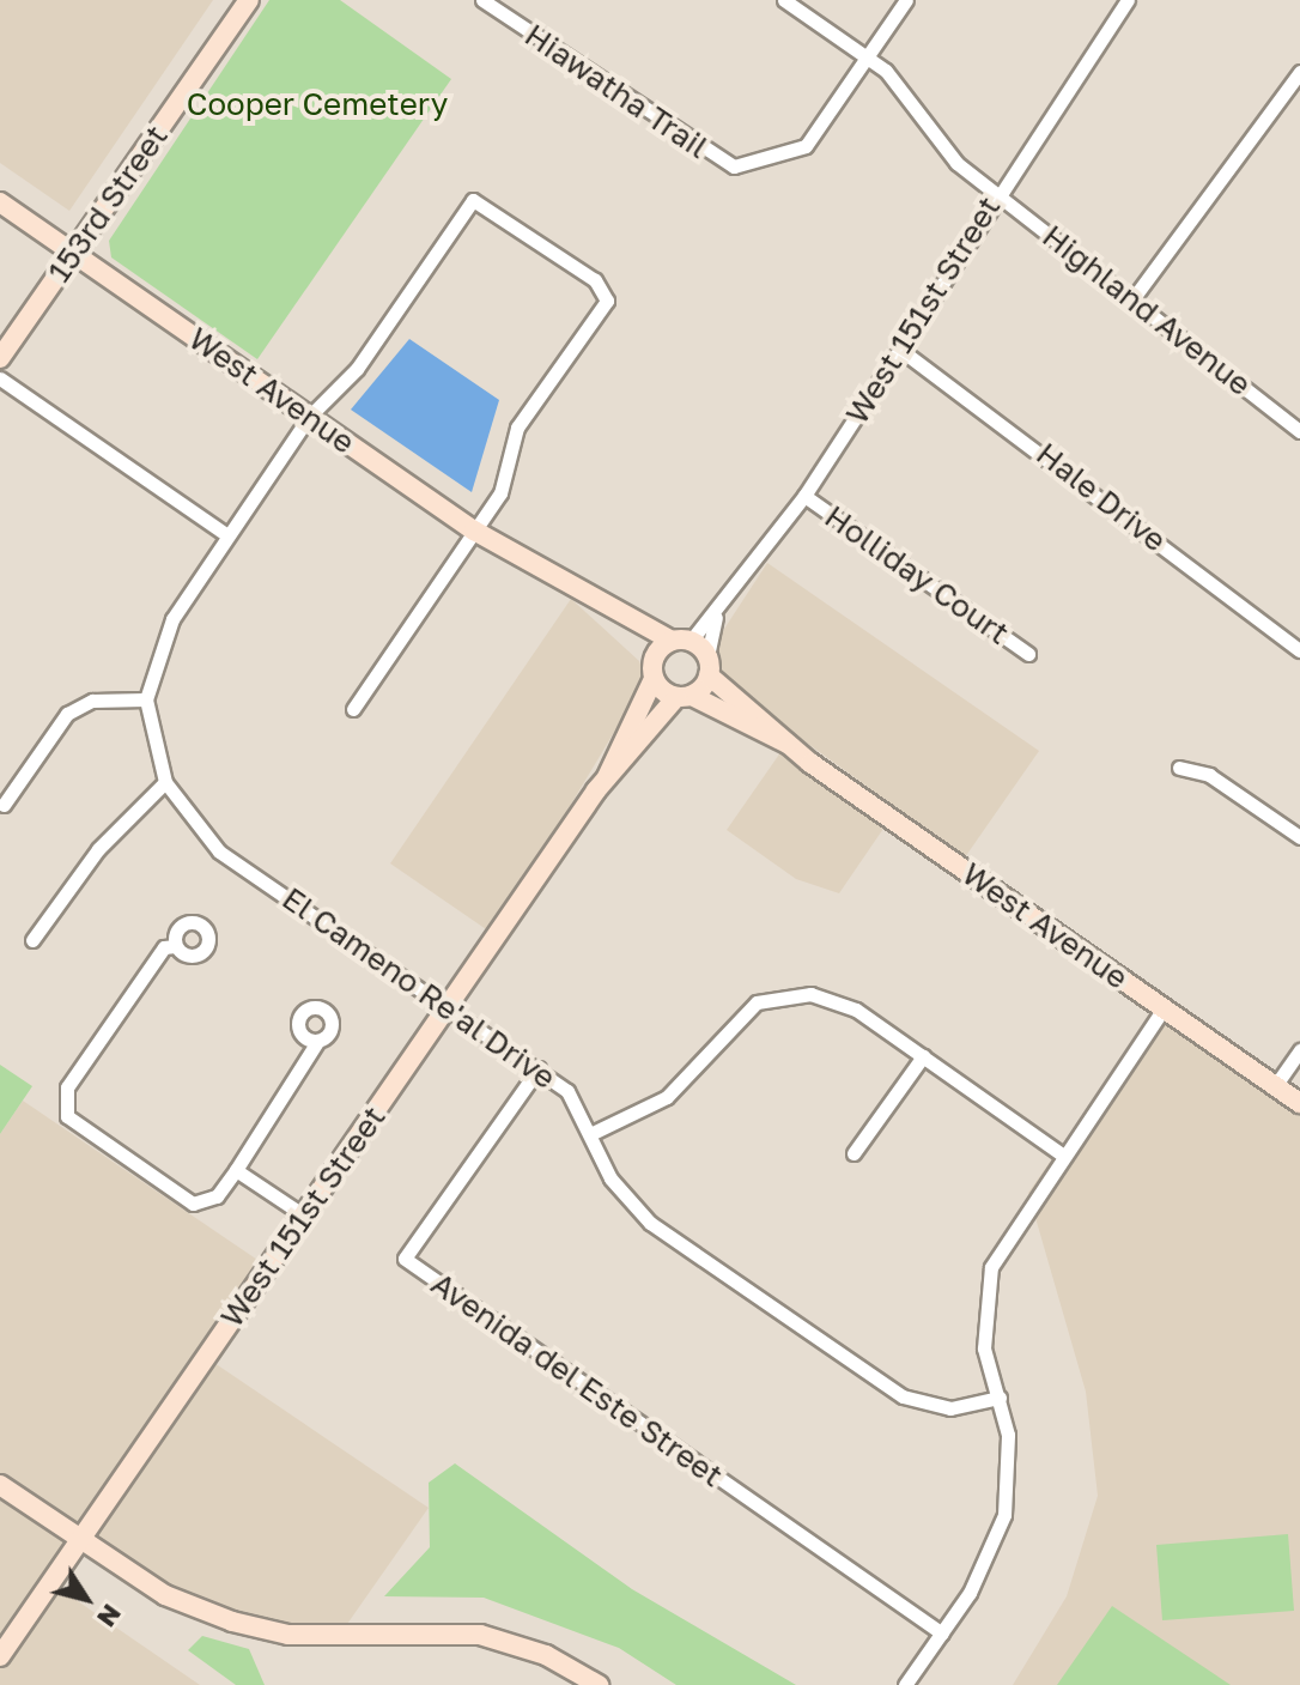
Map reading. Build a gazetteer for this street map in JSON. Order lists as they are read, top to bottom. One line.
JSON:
{"streets":{"street":["Hiawatha Trail","153rd Street","West 151st Street","Highland Avenue","West Avenue","Hale Drive","Holliday Court","El Cameno Re'al Drive","Avenida del Este Street"]},"crossings":[["Hiawatha Trail","Highland Avenue"],["153rd Street","West Avenue"],["West 151st Street","Highland Avenue"],["West 151st Street","West Avenue"],["West 151st Street","Hale Drive"],["West 151st Street","Holliday Court"],["West 151st Street","El Cameno Re'al Drive"],["West Avenue","El Cameno Re'al Drive"],["El Cameno Re'al Drive","Avenida del Este Street"]],"parks":["Cooper Cemetery"],"north":"bottom right"}
